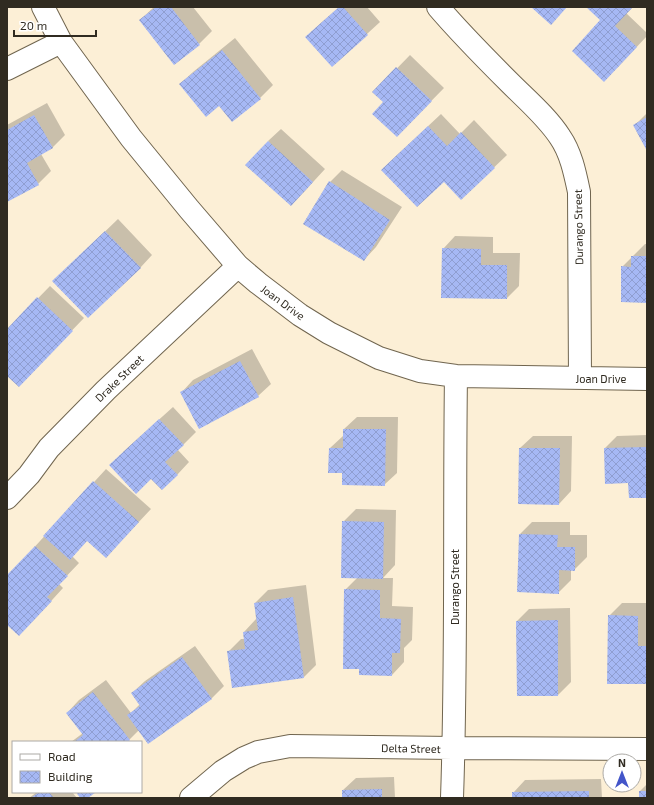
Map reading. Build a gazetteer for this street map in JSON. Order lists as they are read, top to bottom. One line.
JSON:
{"streets":{"street":["Durango Street","Joan Drive","Drake Street","Delta Street"]},"crossings":[["Durango Street","Joan Drive"],["Durango Street","Delta Street"],["Joan Drive","Drake Street"]],"legend":["Road","Building"],"scale_bar":"20 m","north":"top"}
